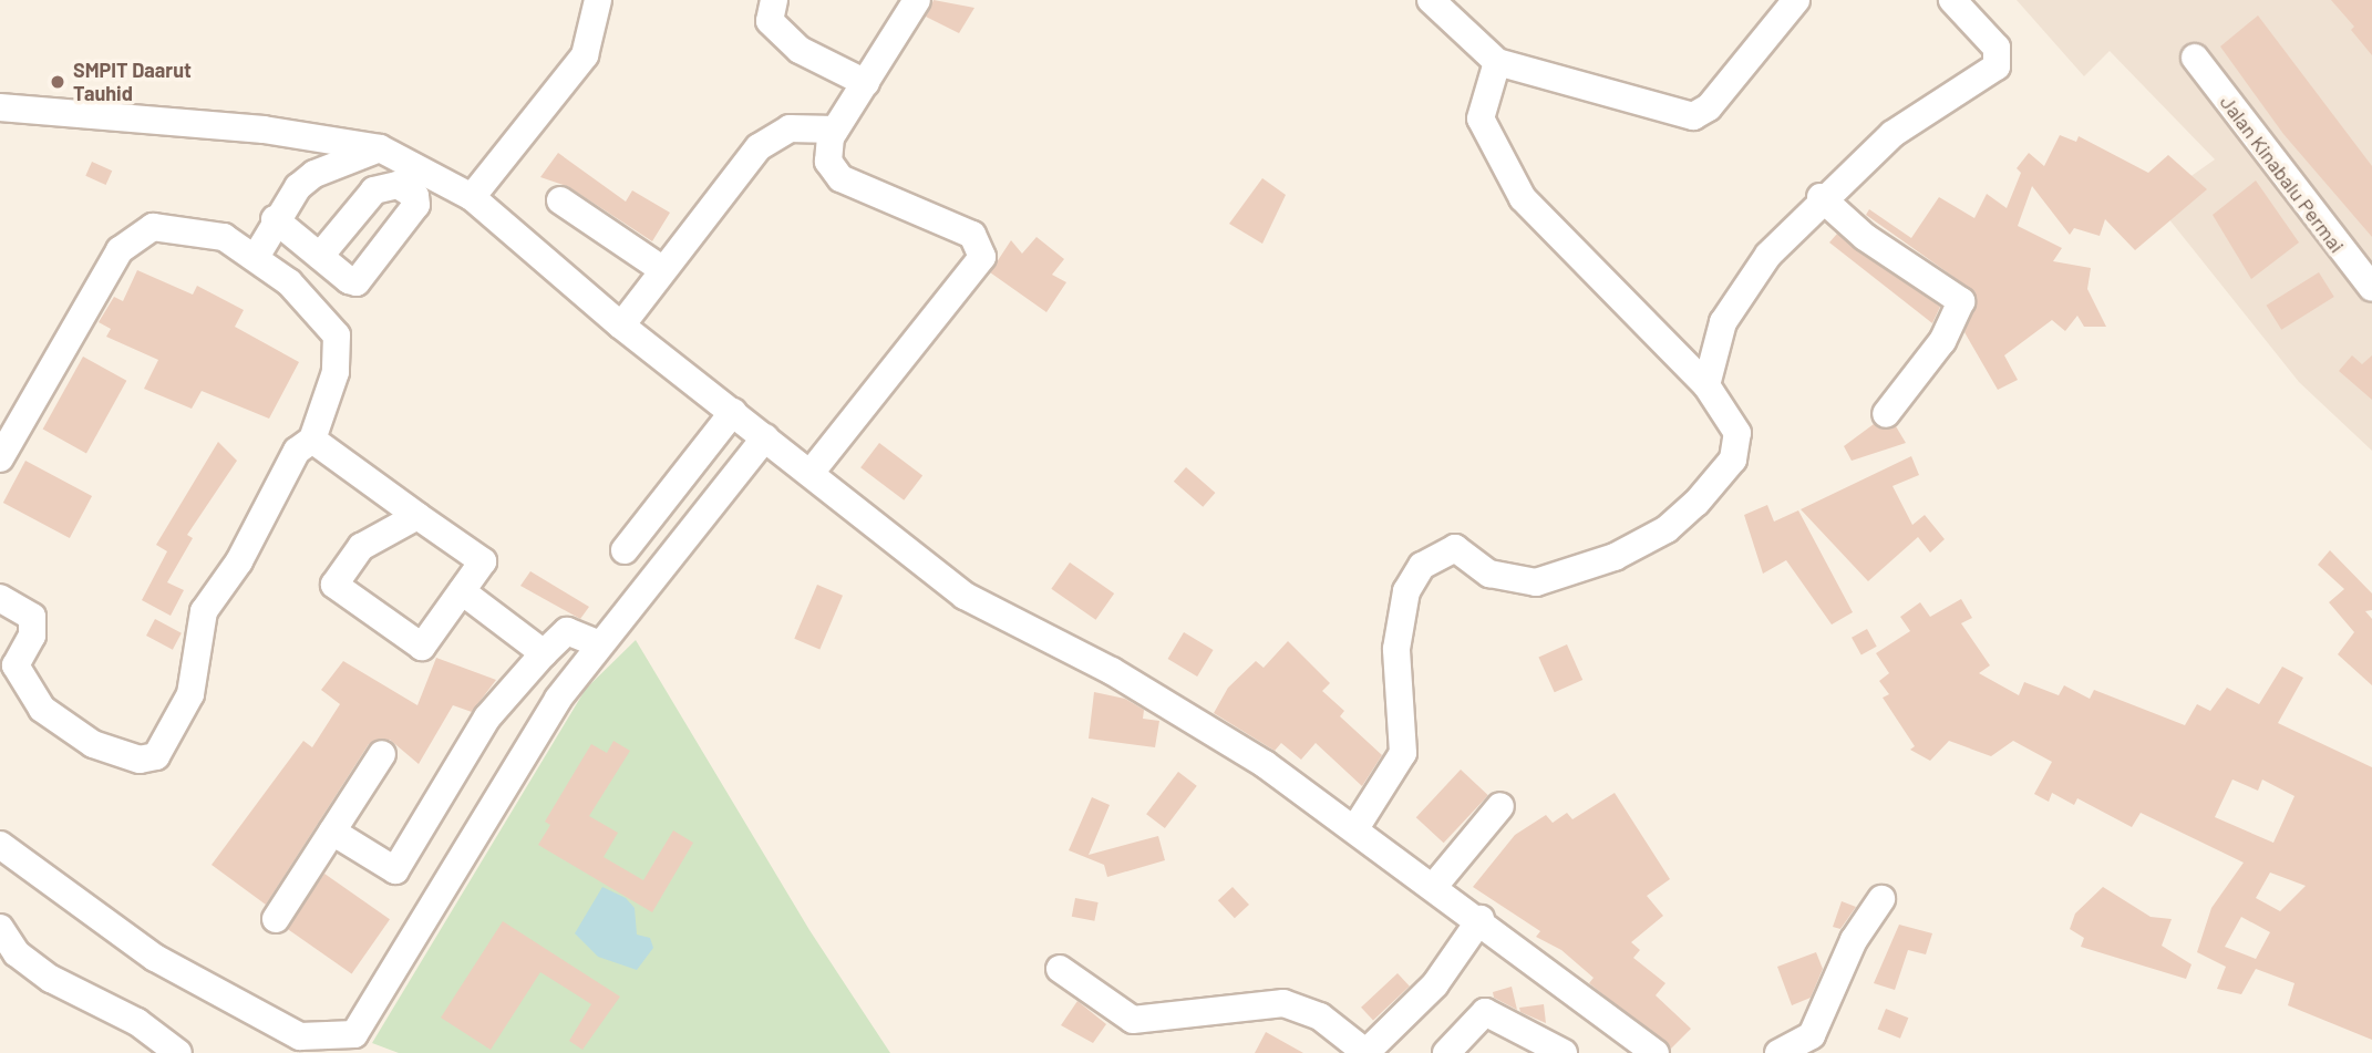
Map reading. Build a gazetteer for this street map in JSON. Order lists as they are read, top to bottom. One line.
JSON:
{"streets":{"street":["Jalan Kinabalu Permai"]},"places":["SMPIT Daarut Tauhid"]}
